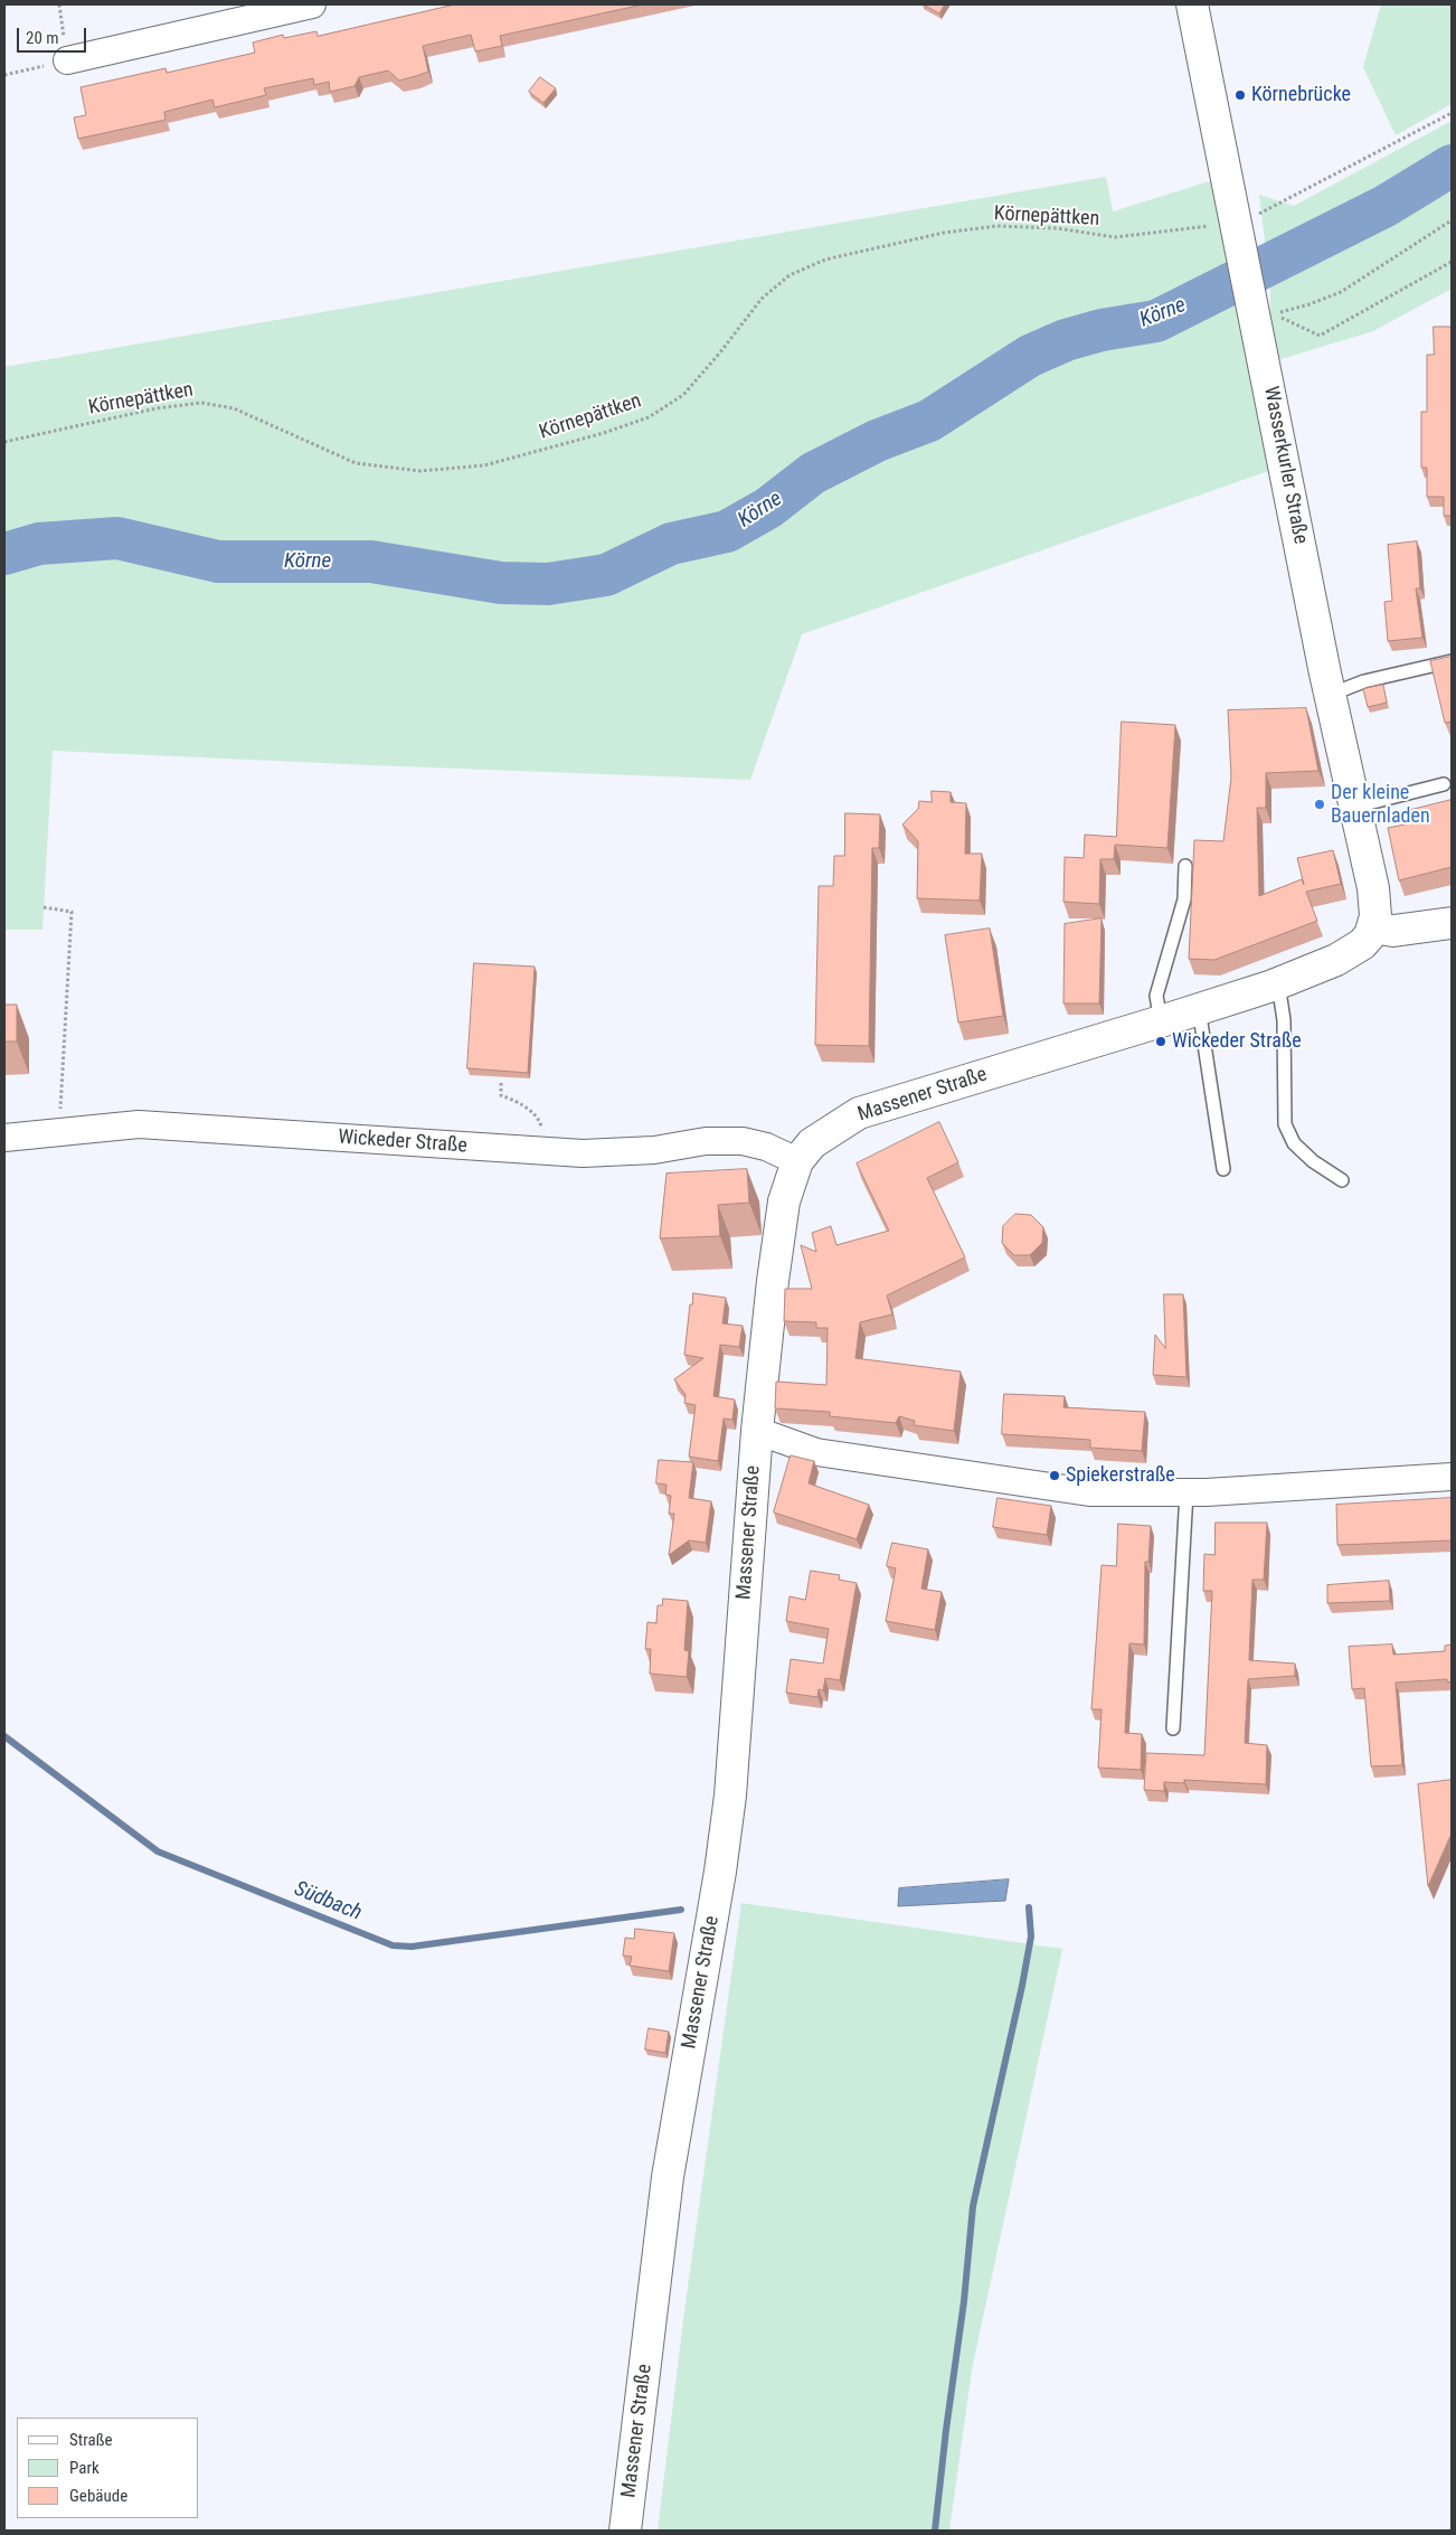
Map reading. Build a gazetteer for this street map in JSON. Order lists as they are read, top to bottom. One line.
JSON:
{"streets":{"main road":["Wasserkurler Straße","Massener Straße"],"street":["Wickeder Straße"],"path":["Körnepättken"]},"crossings":[["Körnepättken","Wasserkurler Straße"],["Wasserkurler Straße","Massener Straße"],["Massener Straße","Wickeder Straße"]],"water":["Körne","Südbach"],"places":["Körnebrücke","Der kleine Bauernladen","Wickeder Straße","Spiekerstraße"],"legend":["Straße","Park","Gebäude"],"scale_bar":"20 m"}
